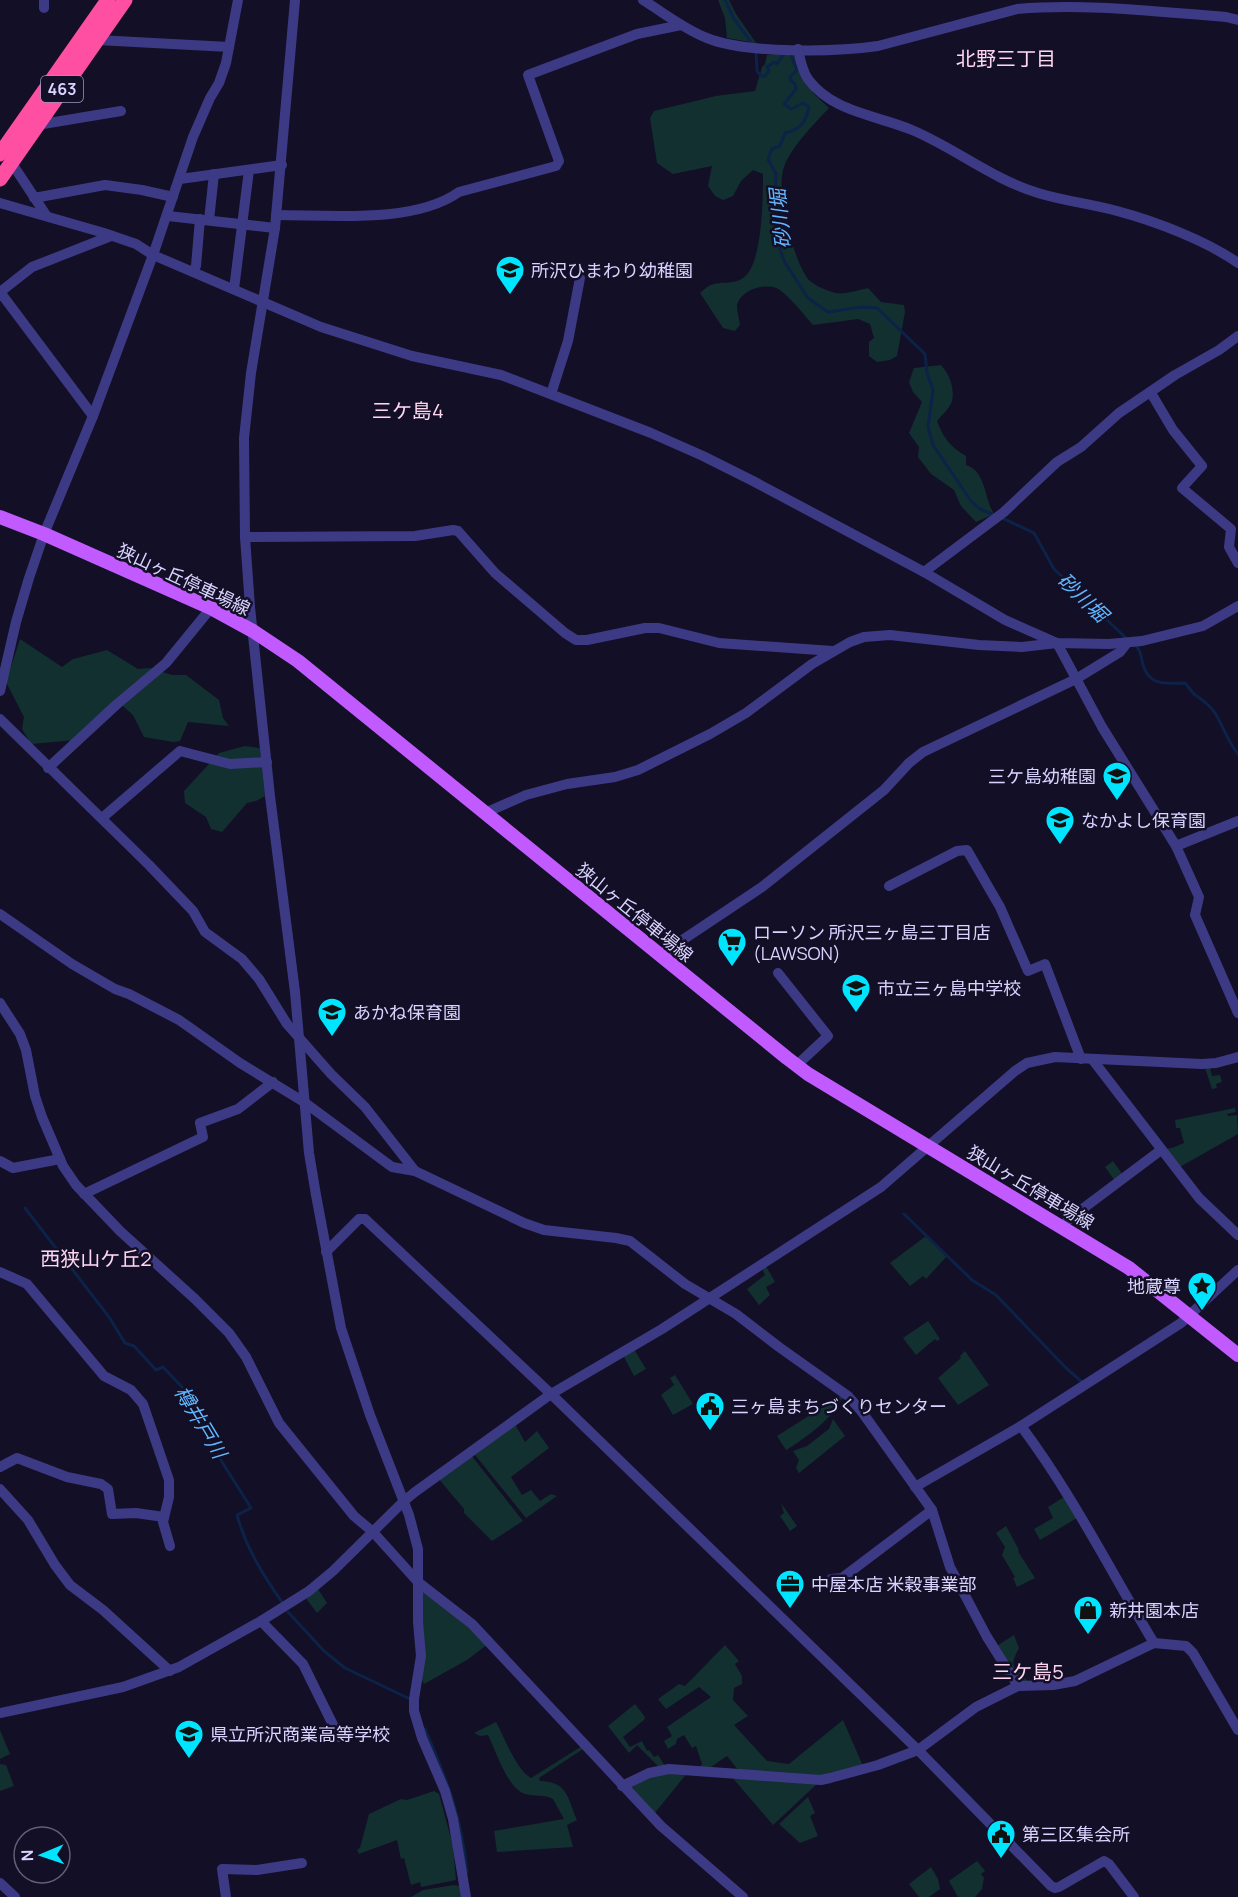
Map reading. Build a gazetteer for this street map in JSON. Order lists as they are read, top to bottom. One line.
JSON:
{"streets":{"highway":["463"],"main road":["狭山ヶ丘停車場線"]},"districts":["北野三丁目","三ケ島4","西狭山ケ丘2","三ケ島5"],"water":["砂川堀","樽井戸川"],"places":{"school or university":["所沢ひまわり幼稚園","三ケ島幼稚園","なかよし保育園","市立三ヶ島中学校","あかね保育園","県立所沢商業高等学校"],"supermarket":["ローソン 所沢三ヶ島三丁目店 (LAWSON)"],"place":["地蔵尊"],"public building":["三ヶ島まちづくりセンター","第三区集会所"],"office":["中屋本店 米穀事業部"],"shop":["新井園本店"]},"north":"left"}
